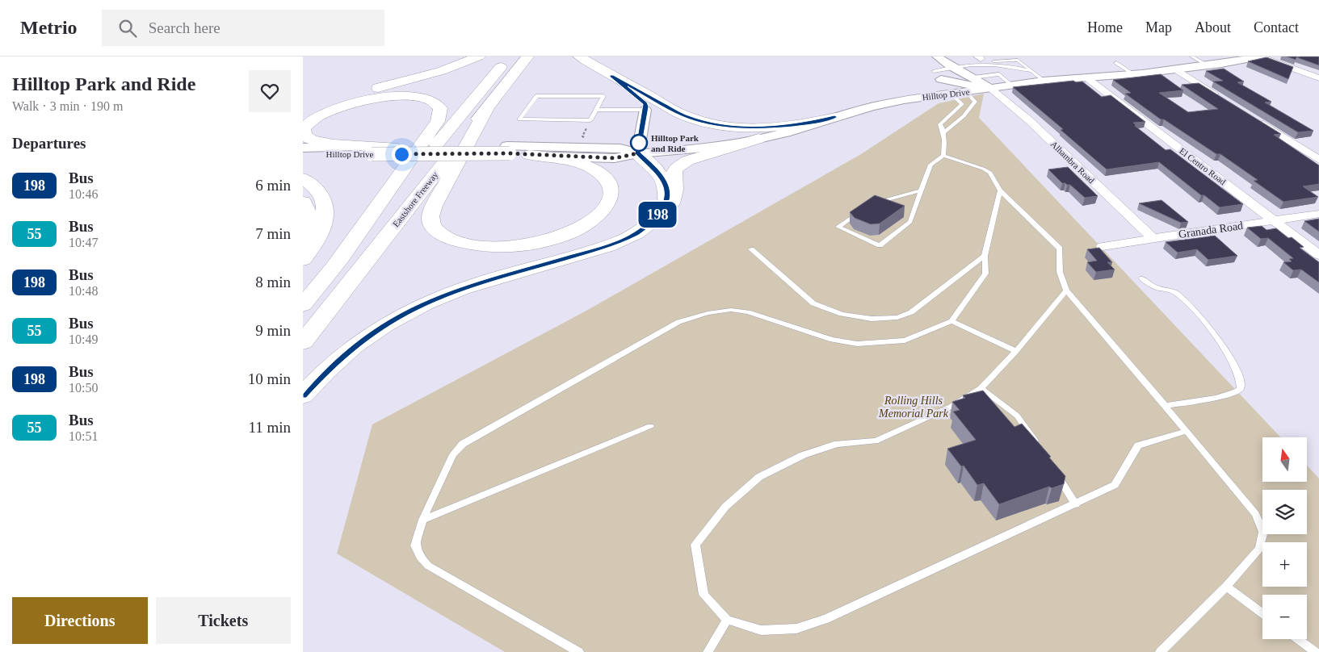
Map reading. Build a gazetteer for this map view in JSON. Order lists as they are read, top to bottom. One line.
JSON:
{"streets":{"highway":["Eastshore Freeway"],"main road":["Hilltop Drive"],"street":["Alhambra Road","El Centro Road","Granada Road"]},"crossings":[["Hilltop Drive","Alhambra Road"],["Hilltop Drive","El Centro Road"],["Alhambra Road","Granada Road"],["El Centro Road","Granada Road"]],"parks":["Rolling Hills Memorial Park"],"places":["Hilltop Park and Ride"],"lines":["bus line 198"],"north":"top","page":{"header":"Metrio","search":"Search here","nav":["Home","Map","About","Contact"],"heading":[["Hilltop Park and Ride","Walk · 3 min · 190 m"],"Departures"],"on_map":"198","list":[{"mark":"198","name":"Bus","note":"10:46","value":"6 min"},{"mark":"55","name":"Bus","note":"10:47","value":"7 min"},{"mark":"198","name":"Bus","note":"10:48","value":"8 min"},{"mark":"55","name":"Bus","note":"10:49","value":"9 min"},{"mark":"198","name":"Bus","note":"10:50","value":"10 min"},{"mark":"55","name":"Bus","note":"10:51","value":"11 min"}],"map_buttons":["+","−"],"buttons":["Directions","Tickets"]}}
